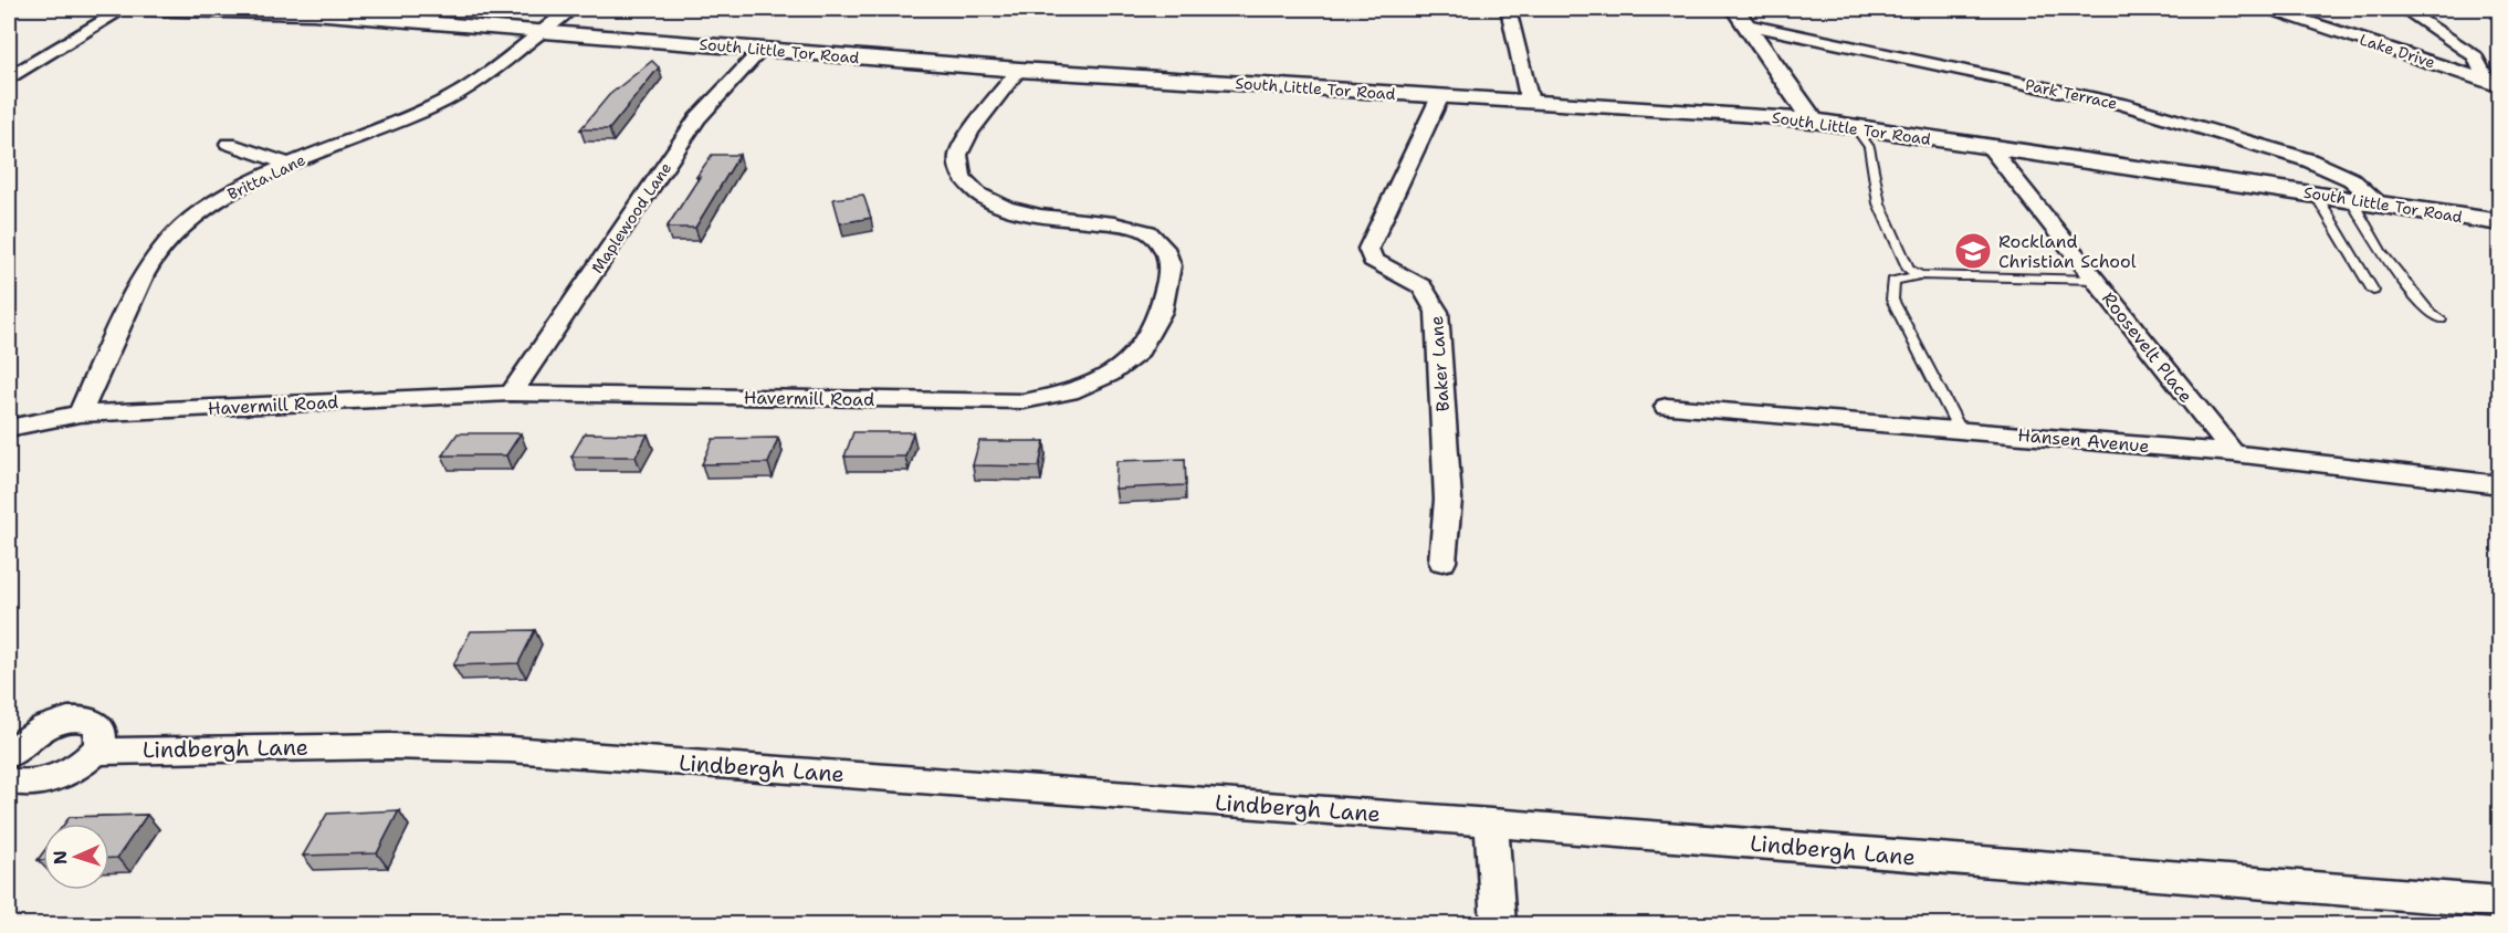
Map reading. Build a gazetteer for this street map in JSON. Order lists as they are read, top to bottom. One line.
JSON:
{"streets":{"street":["South Little Tor Road","Lake Drive","Park Terrace","Britta Lane","Maplewood Lane","Roosevelt Place","Baker Lane","Havermill Road","Hansen Avenue","Lindbergh Lane"]},"crossings":[["South Little Tor Road","Park Terrace"],["South Little Tor Road","Britta Lane"],["South Little Tor Road","Maplewood Lane"],["South Little Tor Road","Roosevelt Place"],["South Little Tor Road","Baker Lane"],["South Little Tor Road","Havermill Road"],["Britta Lane","Havermill Road"],["Maplewood Lane","Havermill Road"],["Roosevelt Place","Hansen Avenue"]],"places":{"school or university":["Rockland Christian School"]},"north":"left"}
